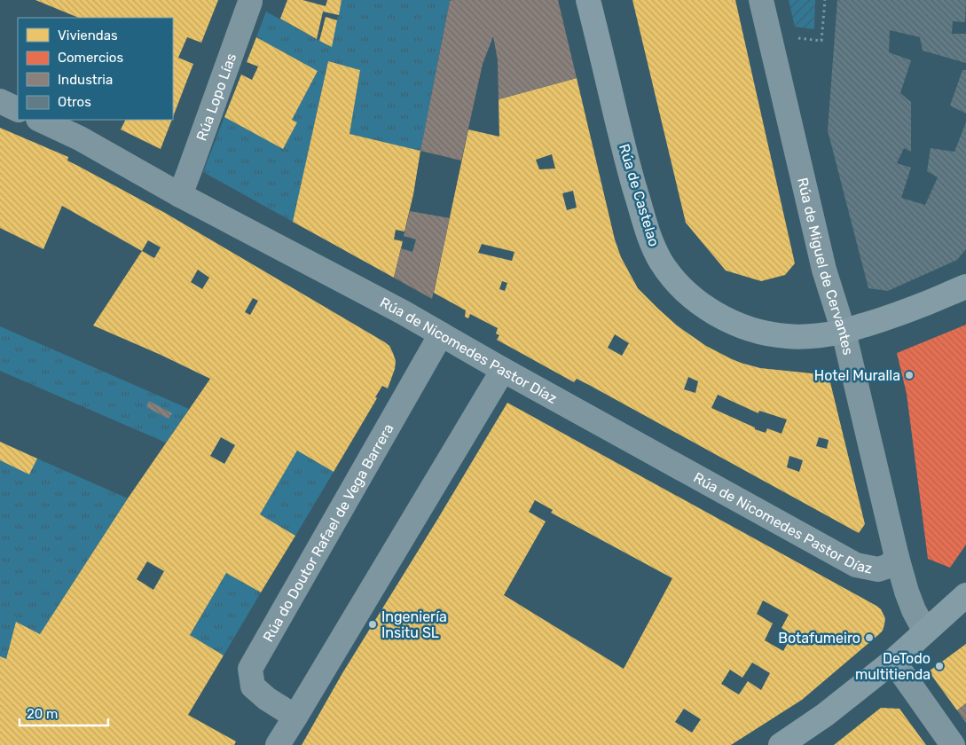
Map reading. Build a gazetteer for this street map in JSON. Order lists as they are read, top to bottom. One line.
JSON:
{"streets":{"street":["Rúa Lopo Lías","Rúa de Castelao","Rúa de Miguel de Cervantes","Rúa de Nicomedes Pastor Díaz","Rúa do Doutor Rafael de Vega Barrera"]},"crossings":[["Rúa Lopo Lías","Rúa de Nicomedes Pastor Díaz"],["Rúa de Castelao","Rúa de Miguel de Cervantes"],["Rúa de Miguel de Cervantes","Rúa de Nicomedes Pastor Díaz"],["Rúa de Nicomedes Pastor Díaz","Rúa do Doutor Rafael de Vega Barrera"]],"places":["Hotel Muralla","Ingeniería Insitu SL","Botafumeiro","DeTodo multitienda"],"legend":["Viviendas","Comercios","Industria","Otros"],"scale_bar":"20 m"}
